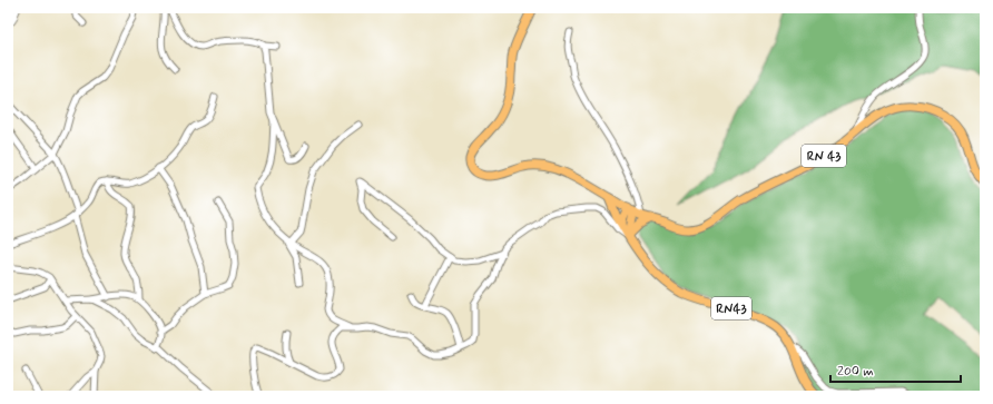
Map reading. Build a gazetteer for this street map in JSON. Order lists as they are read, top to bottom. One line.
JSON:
{"streets":{"main road":["RN 43","RN43"]},"scale_bar":"200 m"}
